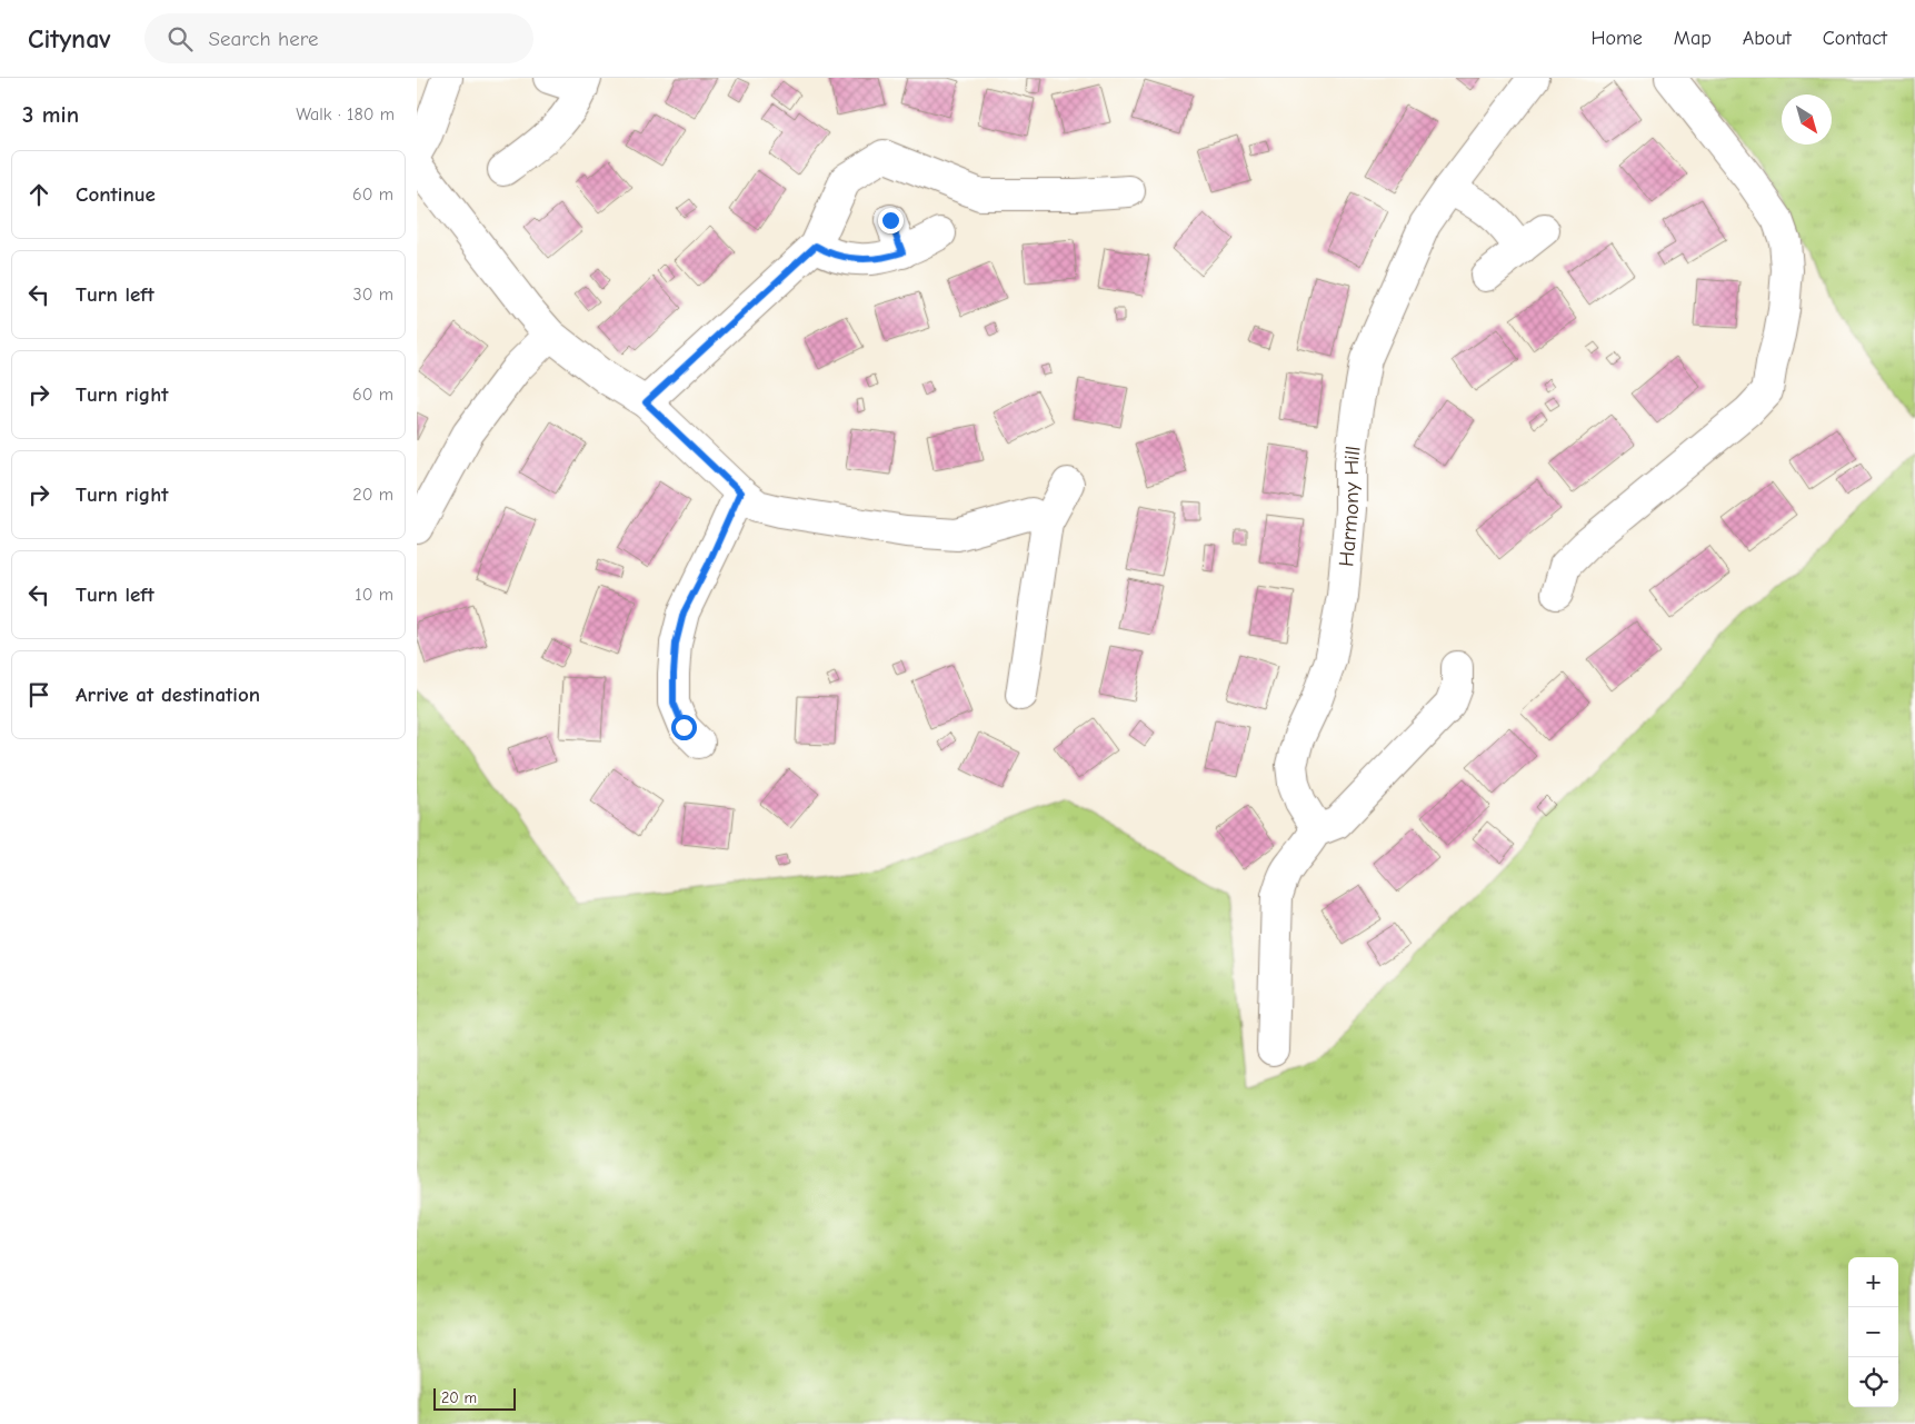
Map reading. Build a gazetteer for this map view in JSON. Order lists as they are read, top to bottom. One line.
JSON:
{"streets":{"street":["Harmony Hill"]},"scale_bar":"20 m","north":"bottom right","page":{"header":"Citynav","search":"Search here","nav":["Home","Map","About","Contact"],"heading":["3 min","Walk · 180 m"],"list":[["Continue","60 m"],["Turn left","30 m"],["Turn right","60 m"],["Turn right","20 m"],["Turn left","10 m"],"Arrive at destination"],"map_buttons":["+","−"],"scale":"20 m"}}
